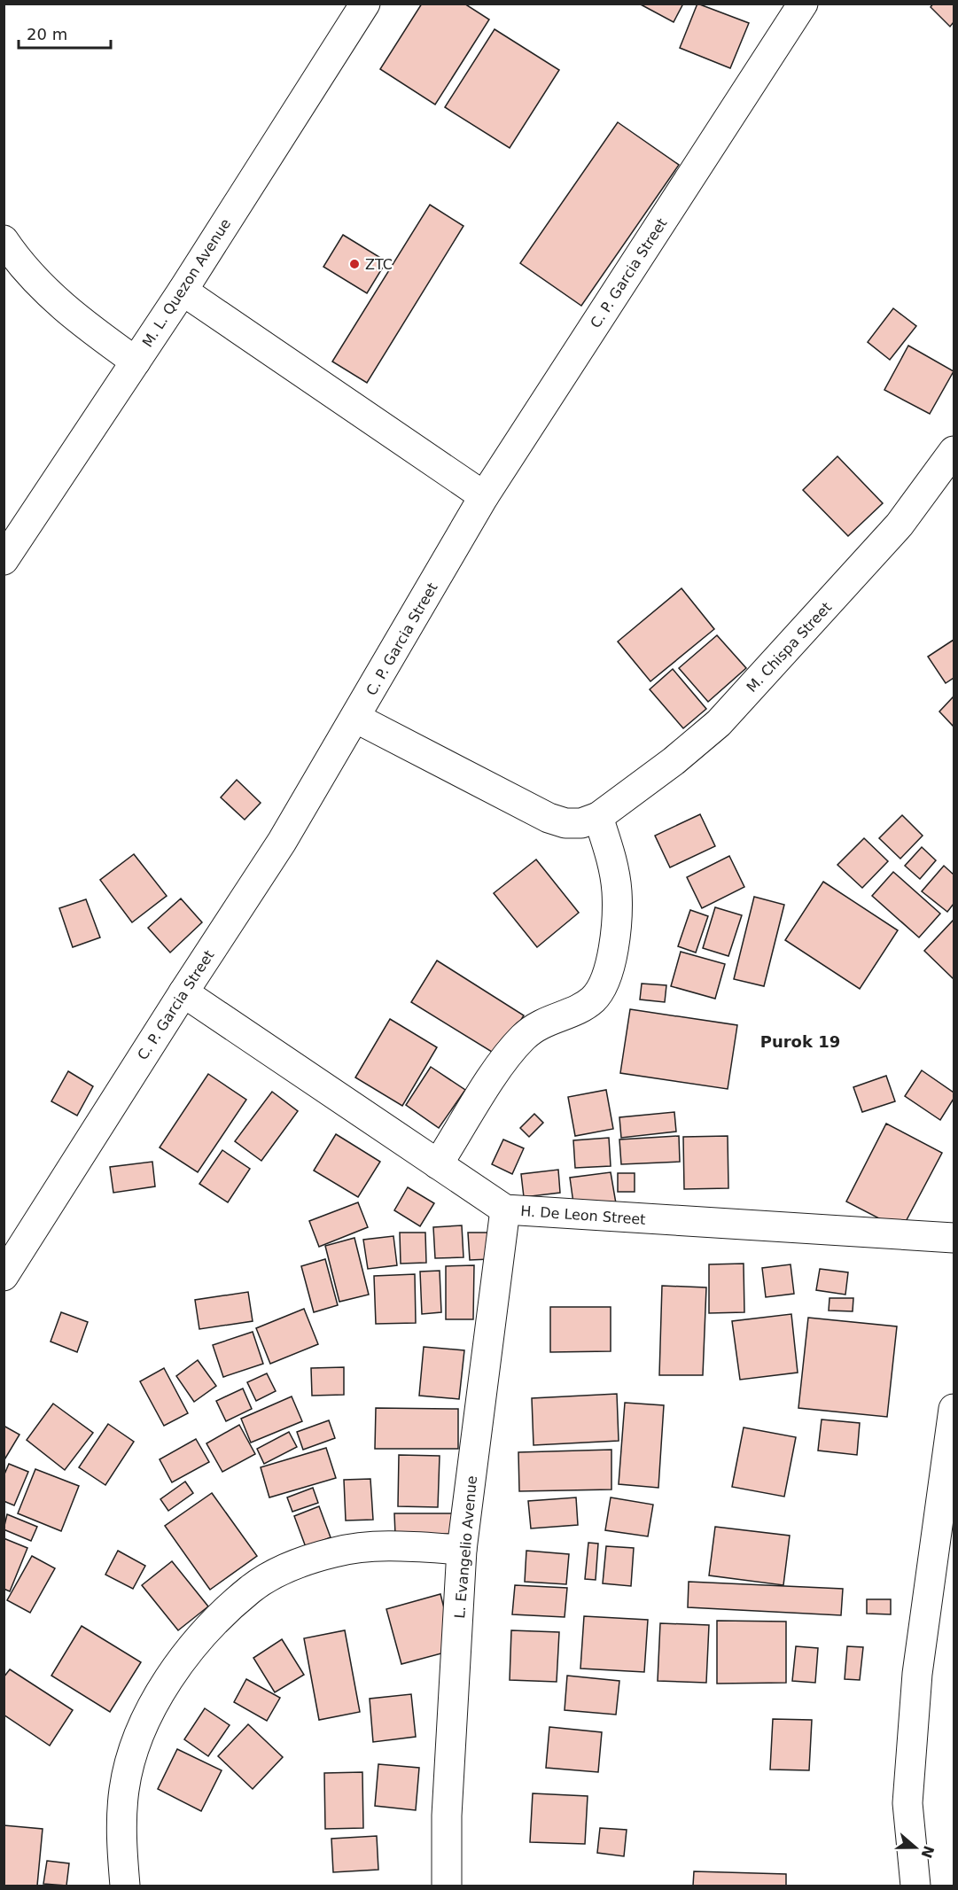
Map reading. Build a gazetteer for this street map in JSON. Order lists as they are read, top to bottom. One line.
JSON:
{"streets":{"main road":["C. P. Garcia Street","M. L. Quezon Avenue","M. Chispa Street","H. De Leon Street","L. Evangelio Avenue"]},"crossings":[["C. P. Garcia Street","H. De Leon Street"],["H. De Leon Street","L. Evangelio Avenue"]],"districts":["Purok 19"],"places":["ZTC"],"scale_bar":"20 m","north":"right"}
